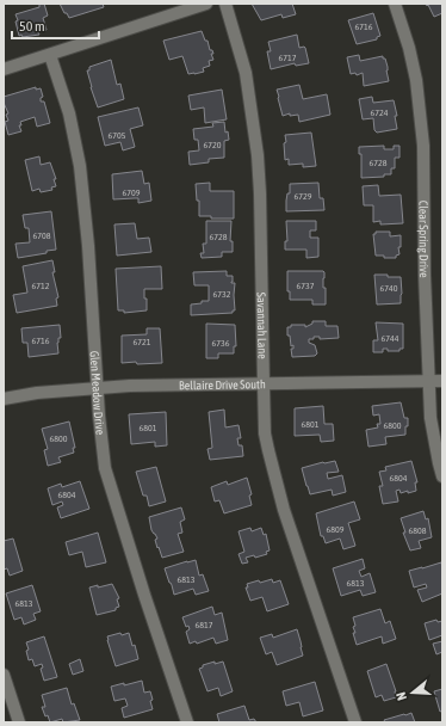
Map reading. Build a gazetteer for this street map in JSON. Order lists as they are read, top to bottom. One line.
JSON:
{"streets":{"street":["Clear Spring Drive","Savannah Lane","Bellaire Drive South","Glen Meadow Drive"]},"crossings":[["Clear Spring Drive","Bellaire Drive South"],["Savannah Lane","Bellaire Drive South"],["Bellaire Drive South","Glen Meadow Drive"]],"house_numbers":["6716","6717","6724","6705","6720","6728","6709","6729","6708","6728","6712","6737","6740","6732","6744","6716","6721","6736","6801","6800","6801","6800","6804","6804","6809","6808","6813","6813","6813","6817"],"scale_bar":"50 m","north":"left"}
